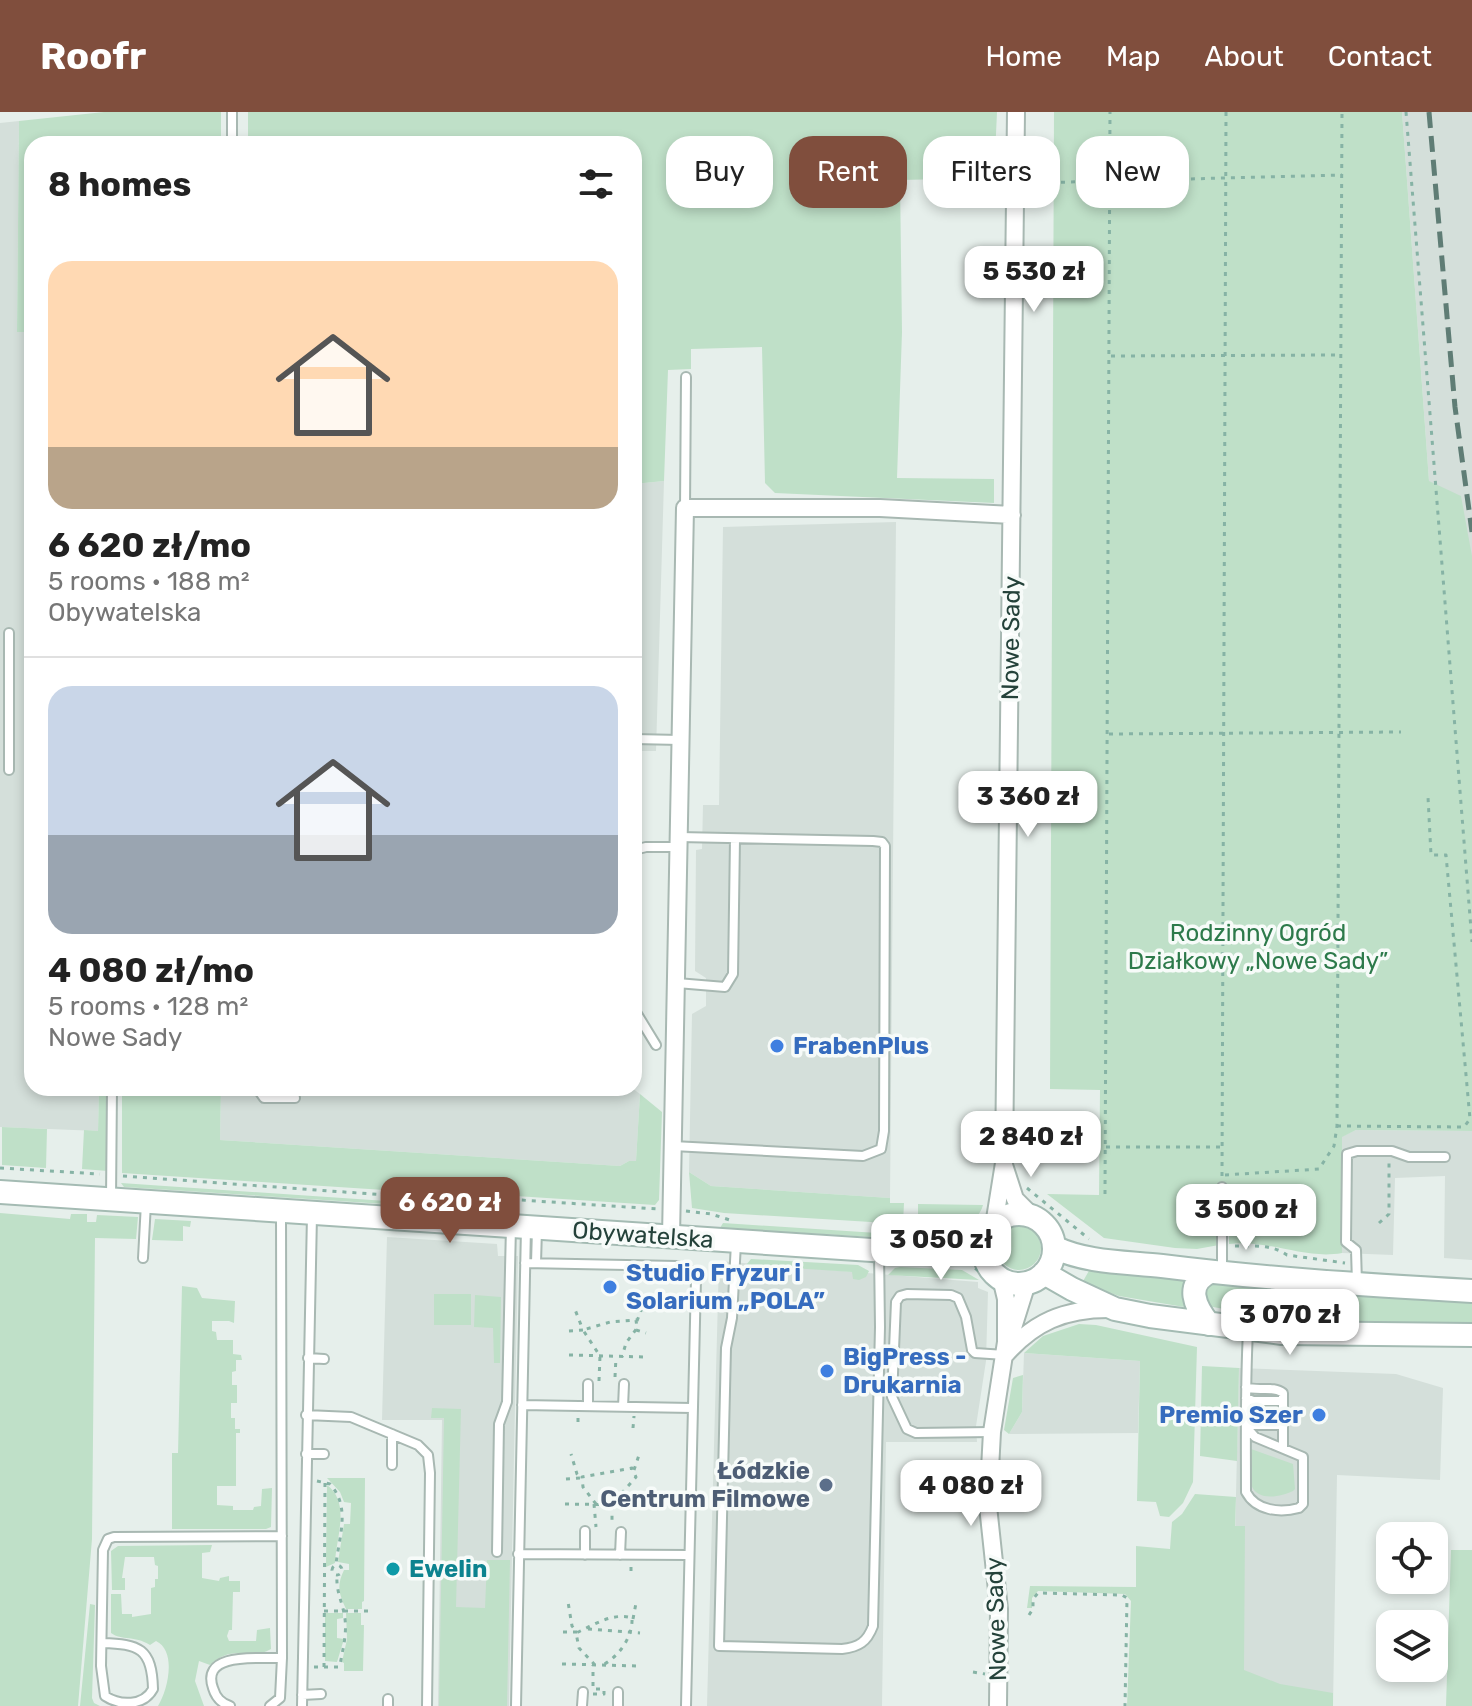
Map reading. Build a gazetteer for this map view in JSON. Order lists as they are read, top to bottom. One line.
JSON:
{"streets":{"main road":["Obywatelska"],"street":["Nowe Sady"]},"crossings":[["Nowe Sady","Obywatelska"]],"parks":["Rodzinny Ogród Działkowy „Nowe Sady”"],"places":["FrabenPlus","Studio Fryzur i Solarium „POLA”","BigPress - Drukarnia","Premio Szer","Łódzkie Centrum Filmowe","Ewelin"],"page":{"header":"Roofr","nav":["Home","Map","About","Contact"],"chip":["Buy","Rent","Filters","New"],"heading":"8 homes","list":[{"name":"6 620 zł/mo","note":"5 rooms · 188 m² · Obywatelska"},{"name":"4 080 zł/mo","note":"5 rooms · 128 m² · Nowe Sady"}],"price":["5 530 zł","3 360 zł","2 840 zł","6 620 zł","3 500 zł","3 050 zł","3 070 zł","4 080 zł"]}}
